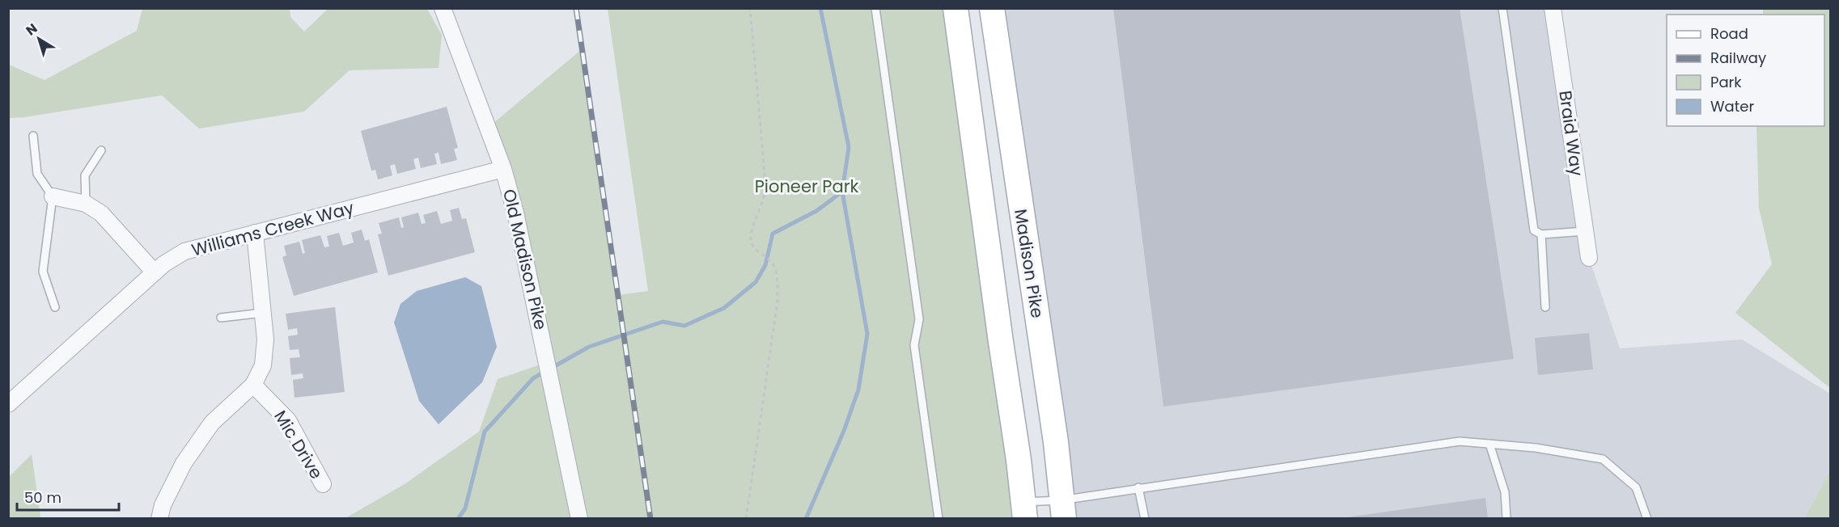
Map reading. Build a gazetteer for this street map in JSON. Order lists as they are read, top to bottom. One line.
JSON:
{"streets":{"main road":["Madison Pike"],"street":["Braid Way","Williams Creek Way","Old Madison Pike","Mic Drive"]},"crossings":[["Williams Creek Way","Old Madison Pike"]],"parks":["Pioneer Park"],"legend":["Road","Railway","Park","Water"],"scale_bar":"50 m","north":"top left"}
